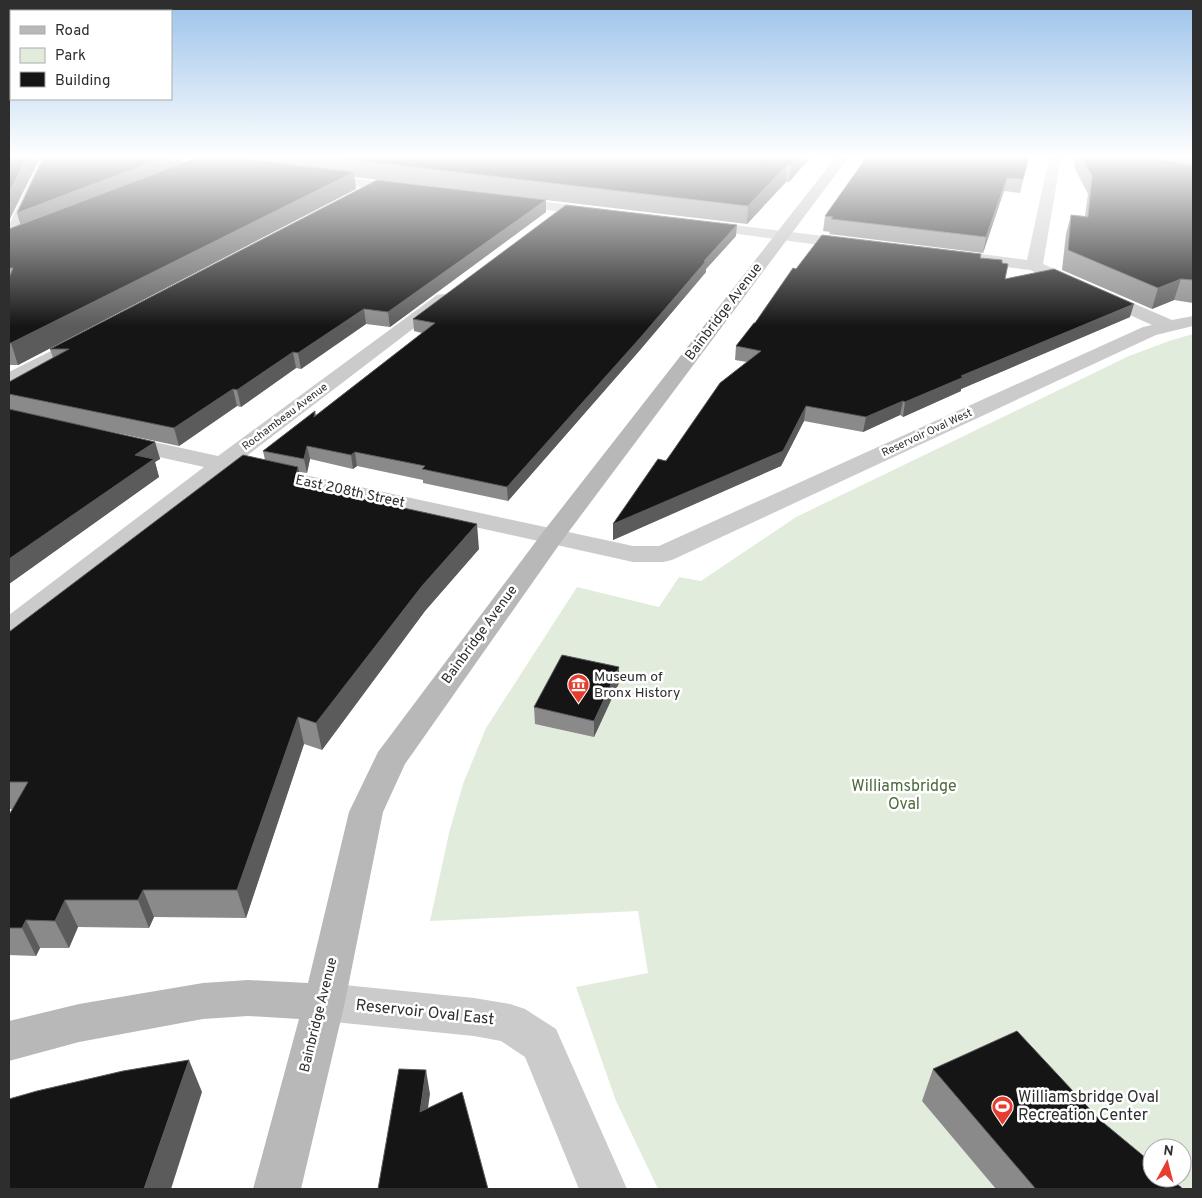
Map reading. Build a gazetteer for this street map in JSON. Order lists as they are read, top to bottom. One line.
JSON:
{"streets":{"main road":["Bainbridge Avenue"],"street":["Rochambeau Avenue","Reservoir Oval West","East 208th Street","Reservoir Oval East"]},"crossings":[["Bainbridge Avenue","East 208th Street"],["Bainbridge Avenue","Reservoir Oval East"],["Rochambeau Avenue","East 208th Street"],["Reservoir Oval West","East 208th Street"]],"parks":["Williamsbridge Oval"],"places":{"museum":["Museum of Bronx History"],"sports":["Williamsbridge Oval Recreation Center"]},"legend":["Road","Park","Building"],"north":"top"}
